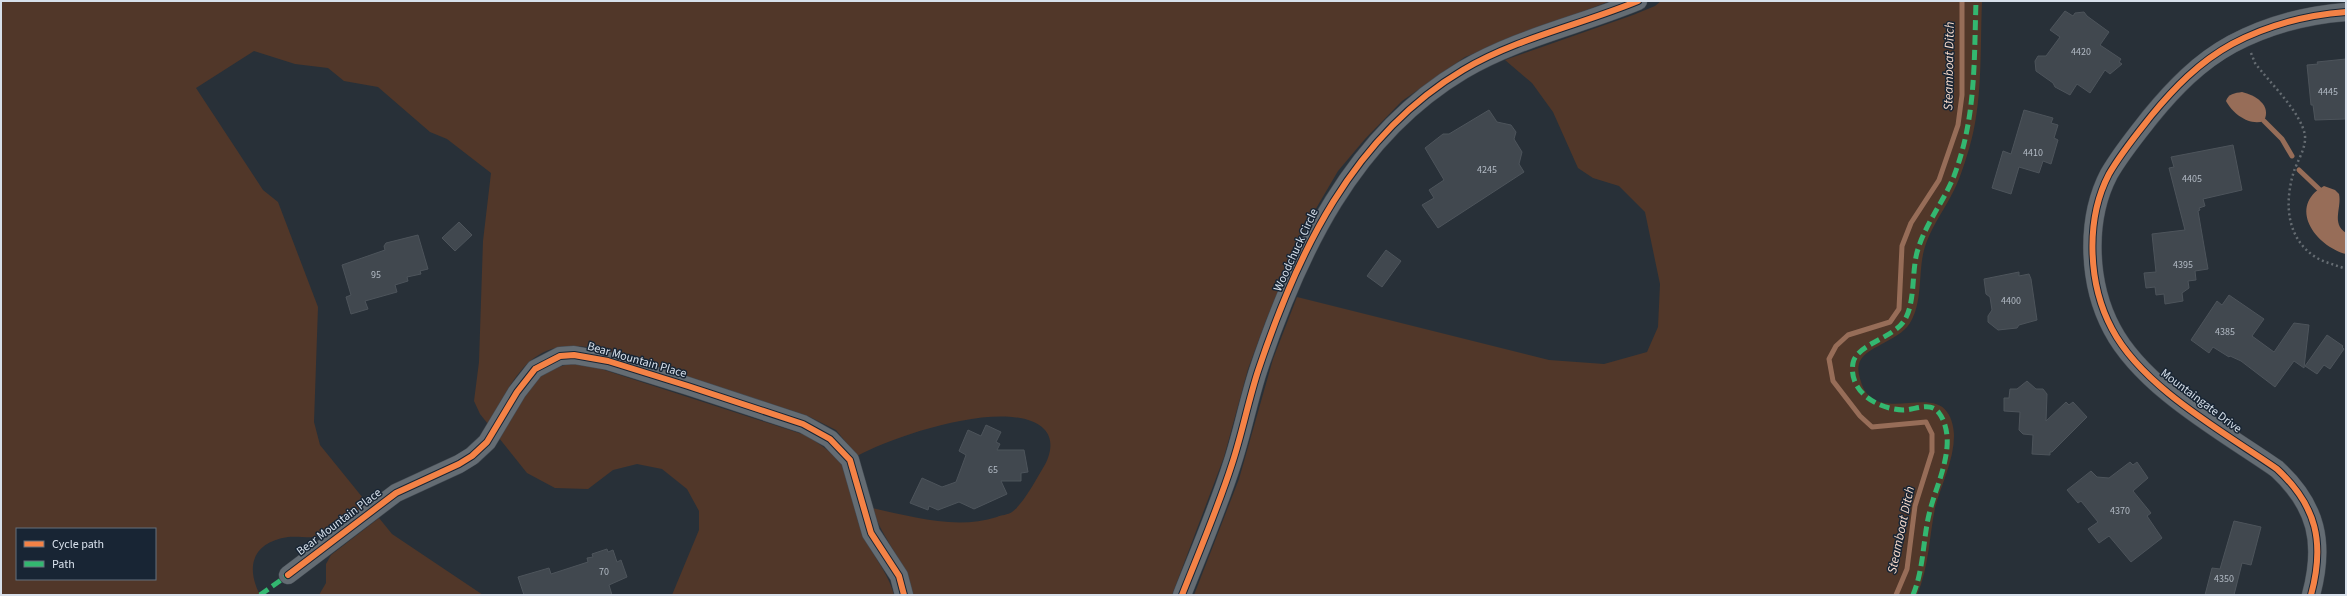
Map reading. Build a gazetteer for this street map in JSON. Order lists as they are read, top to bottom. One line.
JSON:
{"streets":{"street":["Woodchuck Circle","Bear Mountain Place","Mountaingate Drive"]},"water":["Steamboat Ditch"],"house_numbers":["4420","4445","4410","4245","4405","4395","95","4400","4385","65","4370","70","4350"],"legend":["Cycle path","Path"]}
